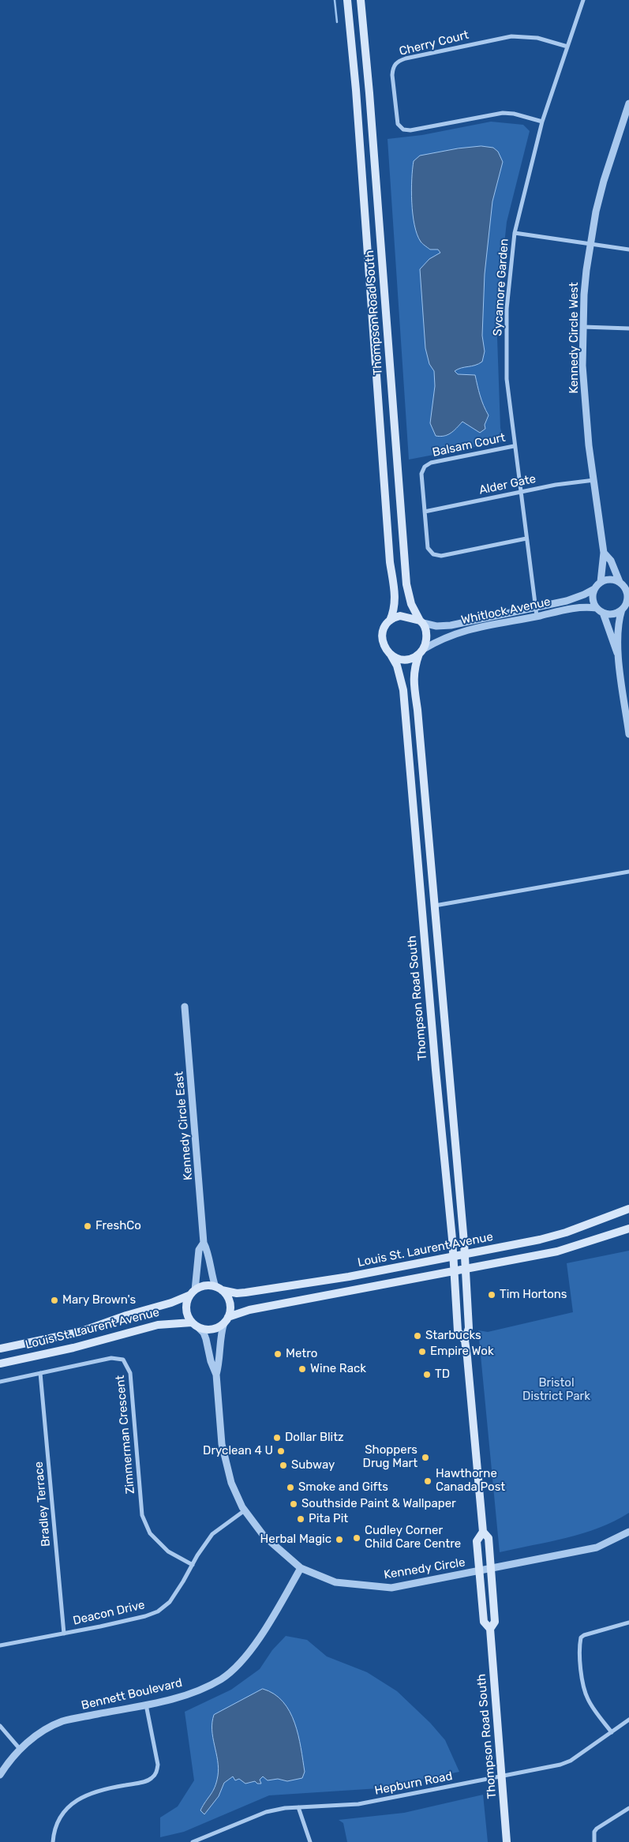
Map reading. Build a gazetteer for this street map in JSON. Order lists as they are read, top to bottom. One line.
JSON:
{"streets":{"main road":["Thompson Road South","Louis St. Laurent Avenue"],"street":["Cherry Court","Sycamore Garden","Kennedy Circle West","Balsam Court","Alder Gate","Whitlock Avenue","Kennedy Circle East","Zimmerman Crescent","Bradley Terrace","Kennedy Circle","Deacon Drive","Bennett Boulevard","Hepburn Road"]},"crossings":[["Cherry Court","Sycamore Garden"],["Sycamore Garden","Balsam Court"],["Sycamore Garden","Alder Gate"],["Sycamore Garden","Whitlock Avenue"],["Thompson Road South","Whitlock Avenue"],["Thompson Road South","Louis St. Laurent Avenue"],["Thompson Road South","Kennedy Circle"],["Thompson Road South","Hepburn Road"],["Kennedy Circle West","Alder Gate"],["Kennedy Circle West","Whitlock Avenue"],["Balsam Court","Alder Gate"],["Kennedy Circle East","Louis St. Laurent Avenue"],["Kennedy Circle East","Kennedy Circle"],["Louis St. Laurent Avenue","Kennedy Circle"],["Zimmerman Crescent","Bradley Terrace"],["Zimmerman Crescent","Deacon Drive"],["Bradley Terrace","Deacon Drive"],["Kennedy Circle","Deacon Drive"],["Kennedy Circle","Bennett Boulevard"]],"parks":["Bristol District Park"],"places":["FreshCo","Tim Hortons","Mary Brown's","Starbucks","Empire Wok","Metro","Wine Rack","TD","Dollar Blitz","Dryclean 4 U","Shoppers Drug Mart","Subway","Hawthorne Canada Post","Smoke and Gifts","Southside Paint & Wallpaper","Pita Pit","Cudley Corner Child Care Centre","Herbal Magic"]}
